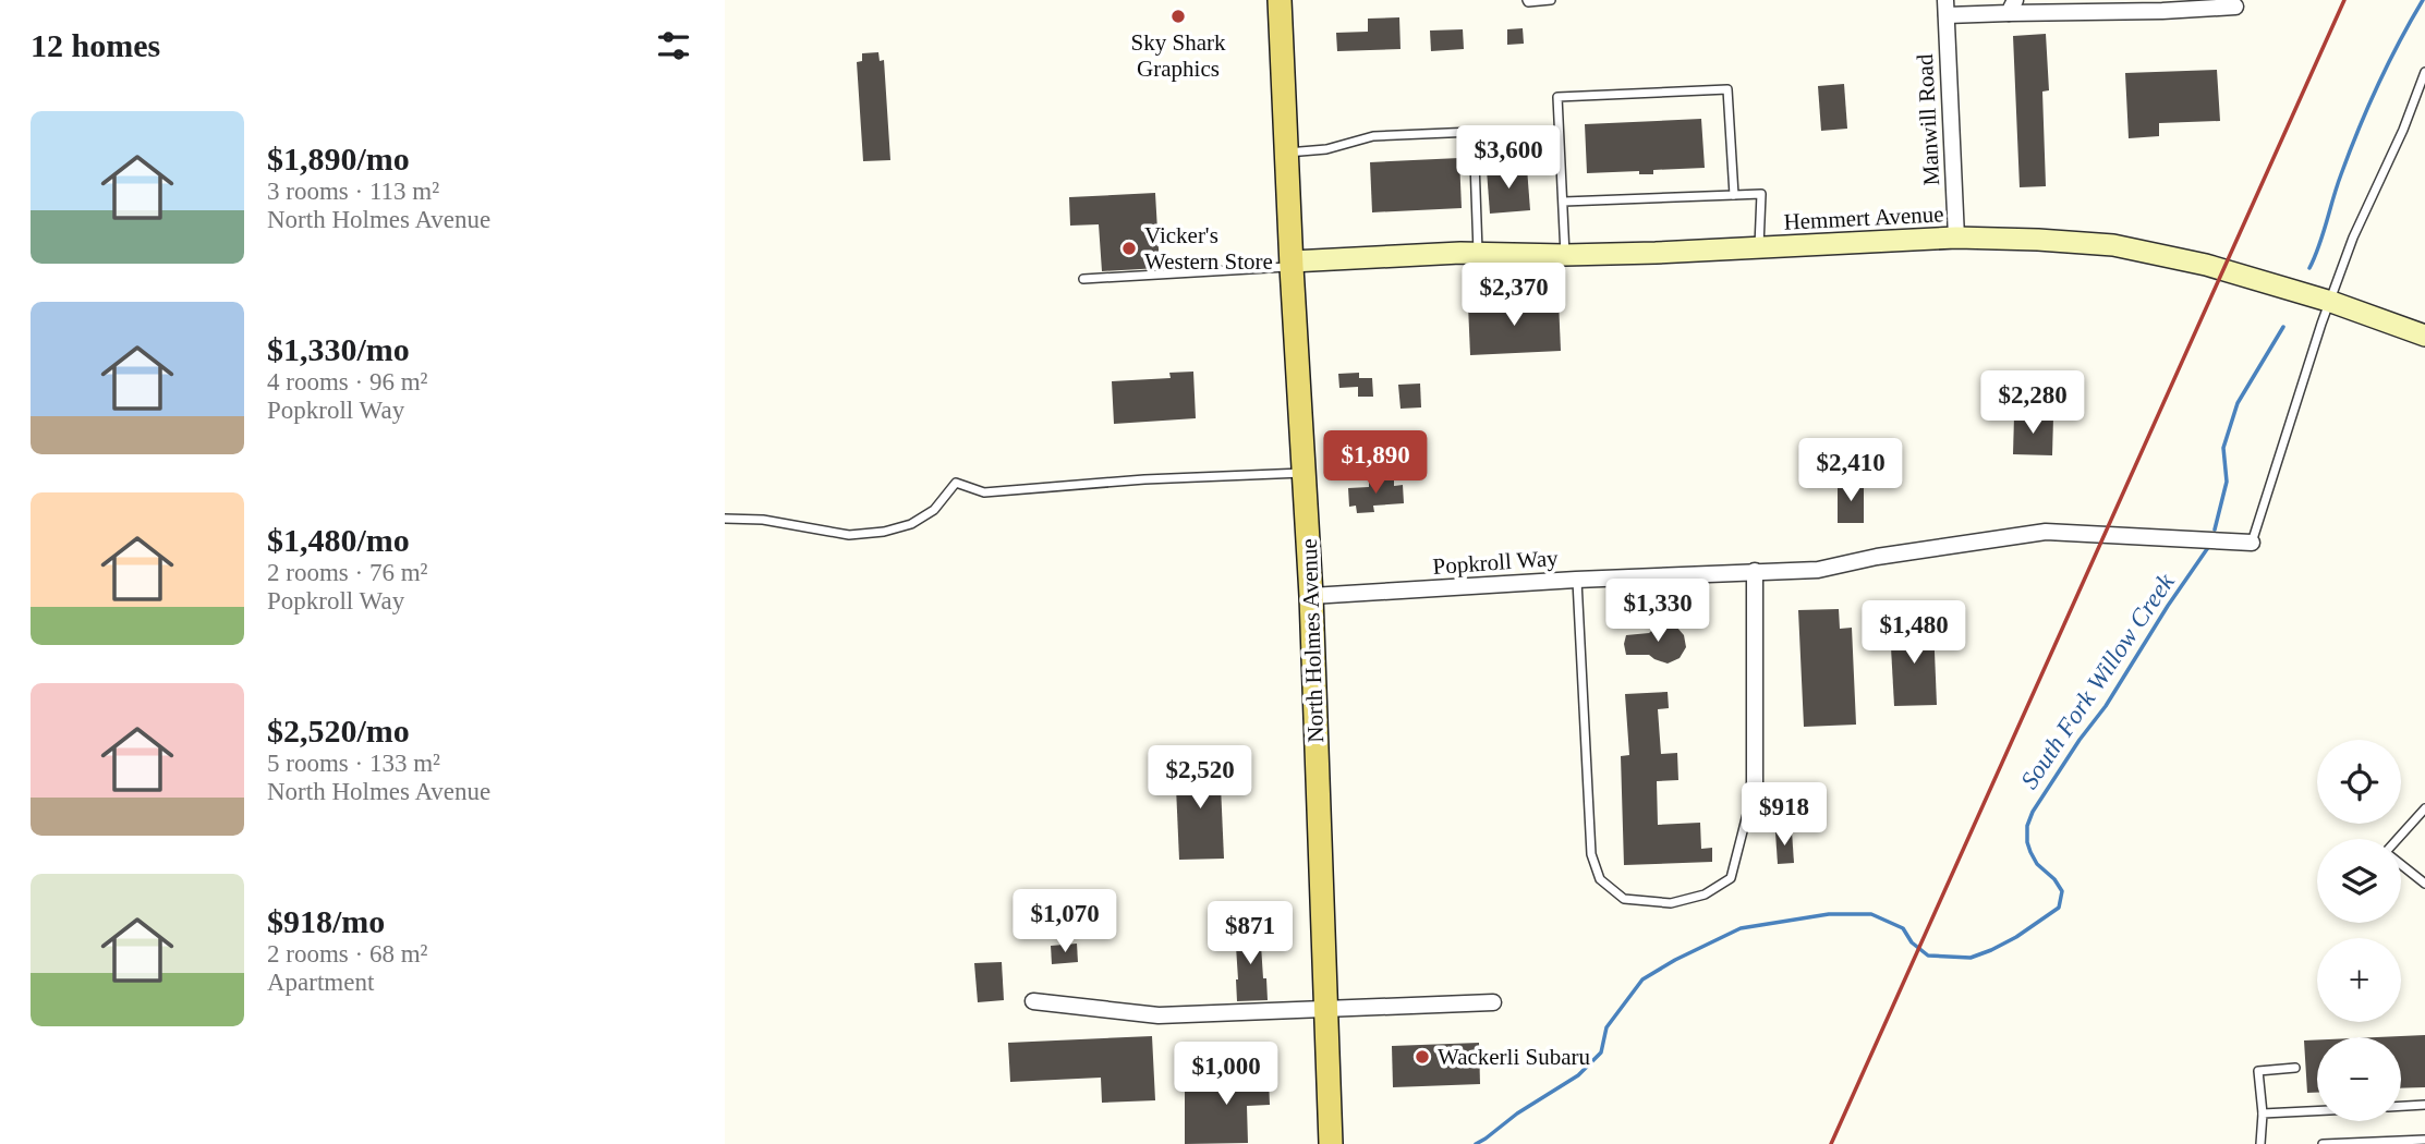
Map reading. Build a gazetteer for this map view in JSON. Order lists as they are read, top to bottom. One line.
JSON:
{"streets":{"main road":["North Holmes Avenue"],"street":["Manwill Road","Hemmert Avenue","Popkroll Way"]},"crossings":[["Manwill Road","Hemmert Avenue"],["Hemmert Avenue","North Holmes Avenue"],["Popkroll Way","North Holmes Avenue"]],"water":["South Fork Willow Creek"],"places":["Sky Shark Graphics","Vicker's Western Store","Wackerli Subaru"],"page":{"heading":"12 homes","list":[{"name":"$1,890/mo","note":"3 rooms · 113 m² · North Holmes Avenue"},{"name":"$1,330/mo","note":"4 rooms · 96 m² · Popkroll Way"},{"name":"$1,480/mo","note":"2 rooms · 76 m² · Popkroll Way"},{"name":"$2,520/mo","note":"5 rooms · 133 m² · North Holmes Avenue"},{"name":"$918/mo","note":"2 rooms · 68 m² · Apartment"}],"price":["$3,600","$2,370","$2,280","$1,890","$2,410","$1,330","$1,480","$2,520","$918","$1,070","$871","$1,000"],"map_buttons":["+","−"]}}
